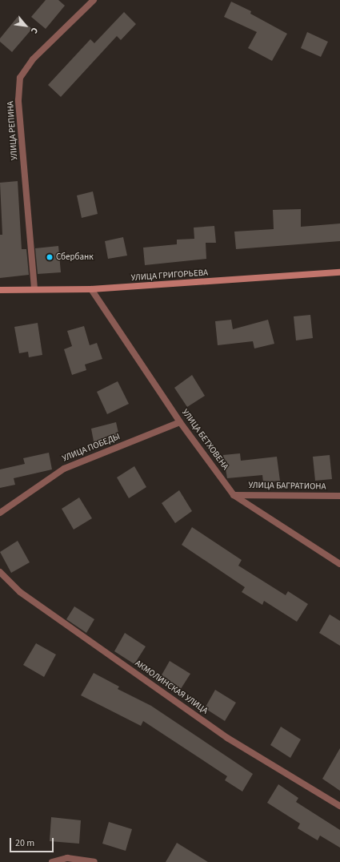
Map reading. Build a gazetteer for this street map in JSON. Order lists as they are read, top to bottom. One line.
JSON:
{"streets":{"main road":["УЛИЦА ГРИГОРЬЕВА"],"street":["УЛИЦА РЕПИНА","УЛИЦА БЕТХОВЕНА","УЛИЦА ПОБЕДЫ","УЛИЦА БАГРАТИОНА","АКМОЛИНСКАЯ УЛИЦА"]},"crossings":[["УЛИЦА РЕПИНА","УЛИЦА ГРИГОРЬЕВА"],["УЛИЦА ГРИГОРЬЕВА","УЛИЦА БЕТХОВЕНА"],["УЛИЦА БЕТХОВЕНА","УЛИЦА ПОБЕДЫ"],["УЛИЦА БЕТХОВЕНА","УЛИЦА БАГРАТИОНА"]],"places":["Сбербанк"],"scale_bar":"20 m","north":"bottom right"}
